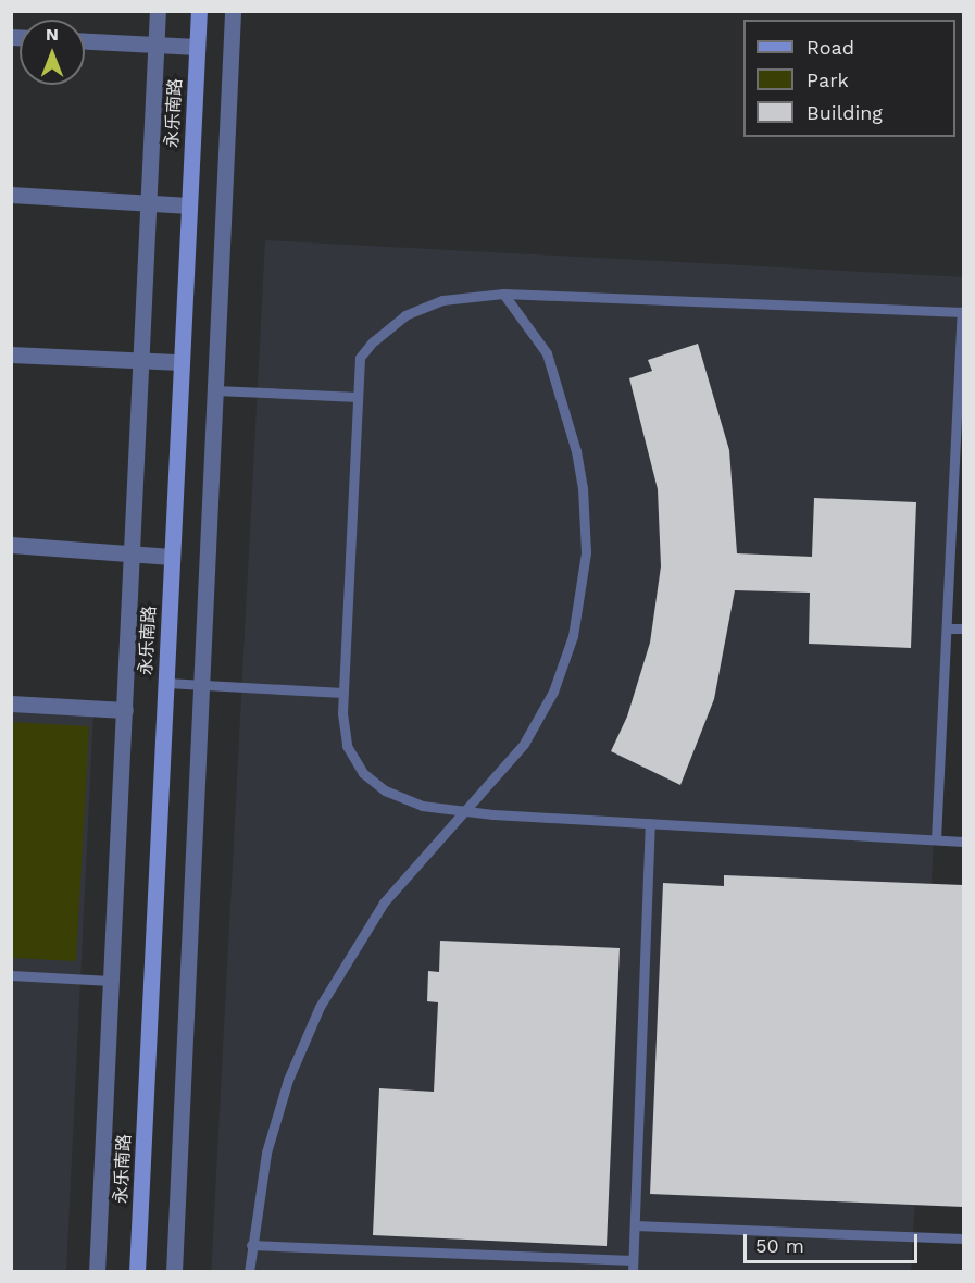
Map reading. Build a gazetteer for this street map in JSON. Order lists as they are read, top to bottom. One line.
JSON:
{"streets":{"main road":["永乐南路"]},"legend":["Road","Park","Building"],"scale_bar":"50 m","north":"top"}
